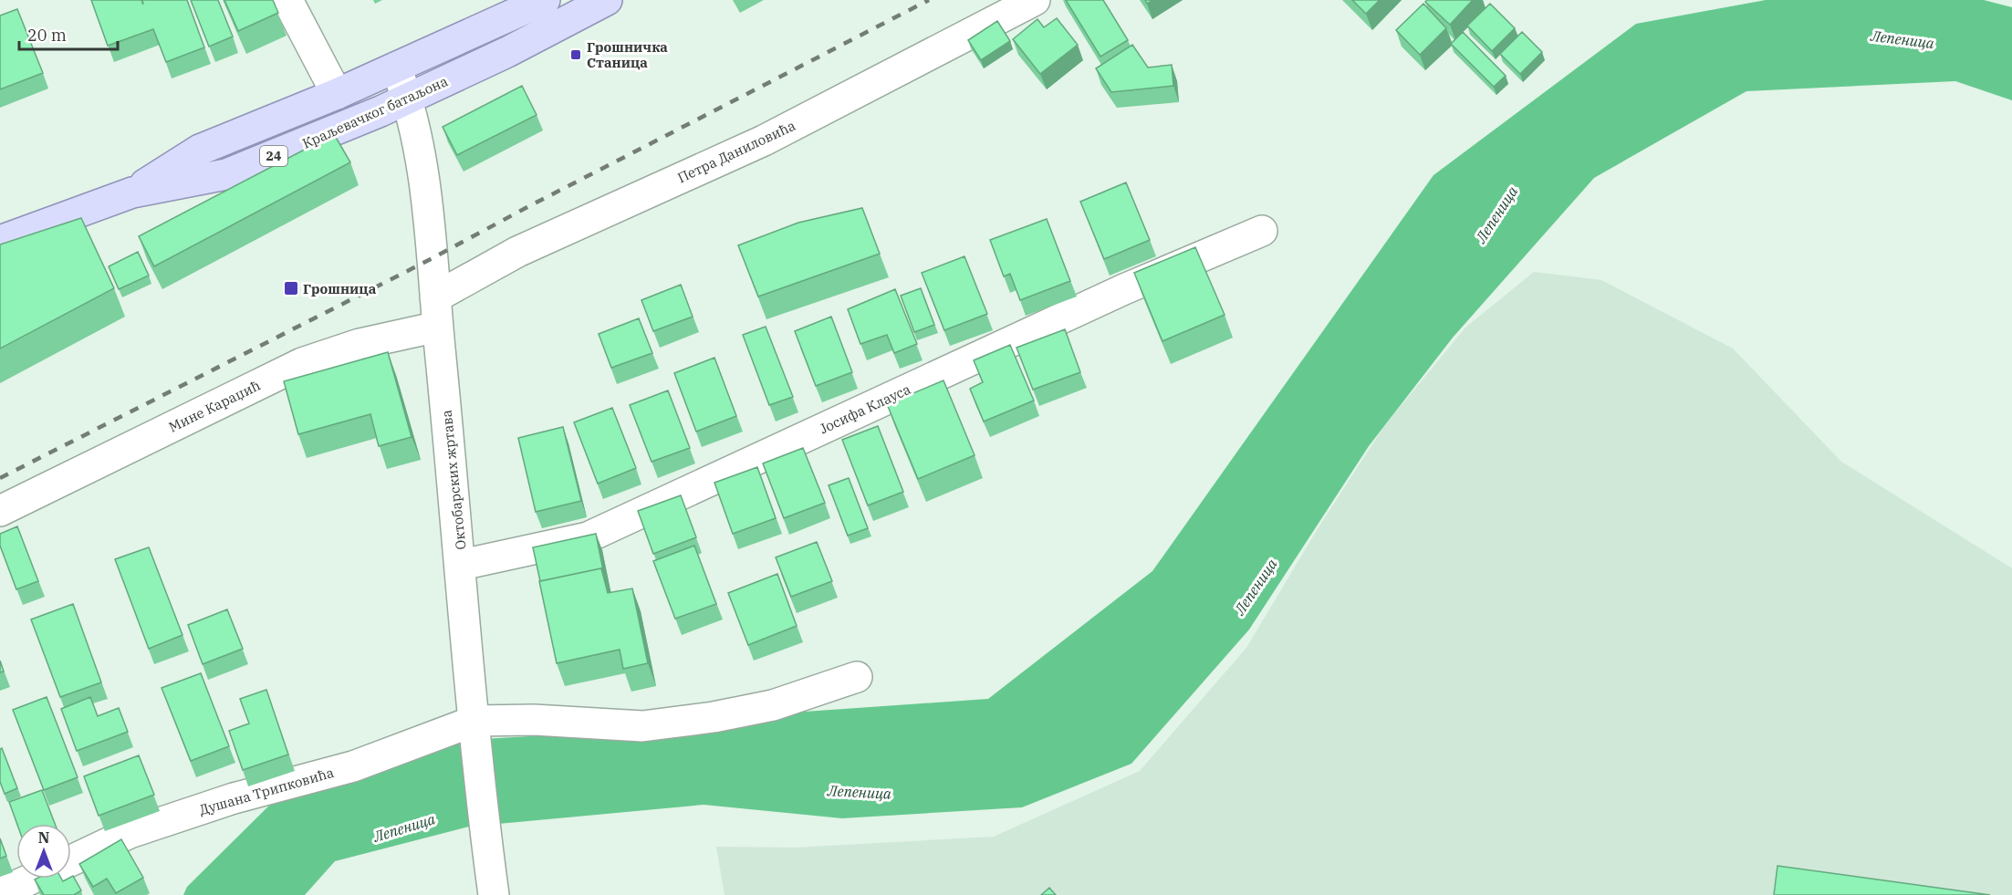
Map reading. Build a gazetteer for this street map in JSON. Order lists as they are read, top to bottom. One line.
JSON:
{"streets":{"main road":["Краљевачког батаљона","24"],"street":["Петра Даниловића","Мине Караџић","Јосифа Клауса","Октобарских жртава","Душана Трипковића"]},"crossings":[["Краљевачког батаљона","Октобарских жртава"],["Петра Даниловића","Октобарских жртава"],["Мине Караџић","Октобарских жртава"],["Јосифа Клауса","Октобарских жртава"],["Октобарских жртава","Душана Трипковића"]],"water":["Лепеница"],"places":{"transit":["Грошничка Станица","Грошница"]},"scale_bar":"20 m","north":"top"}
